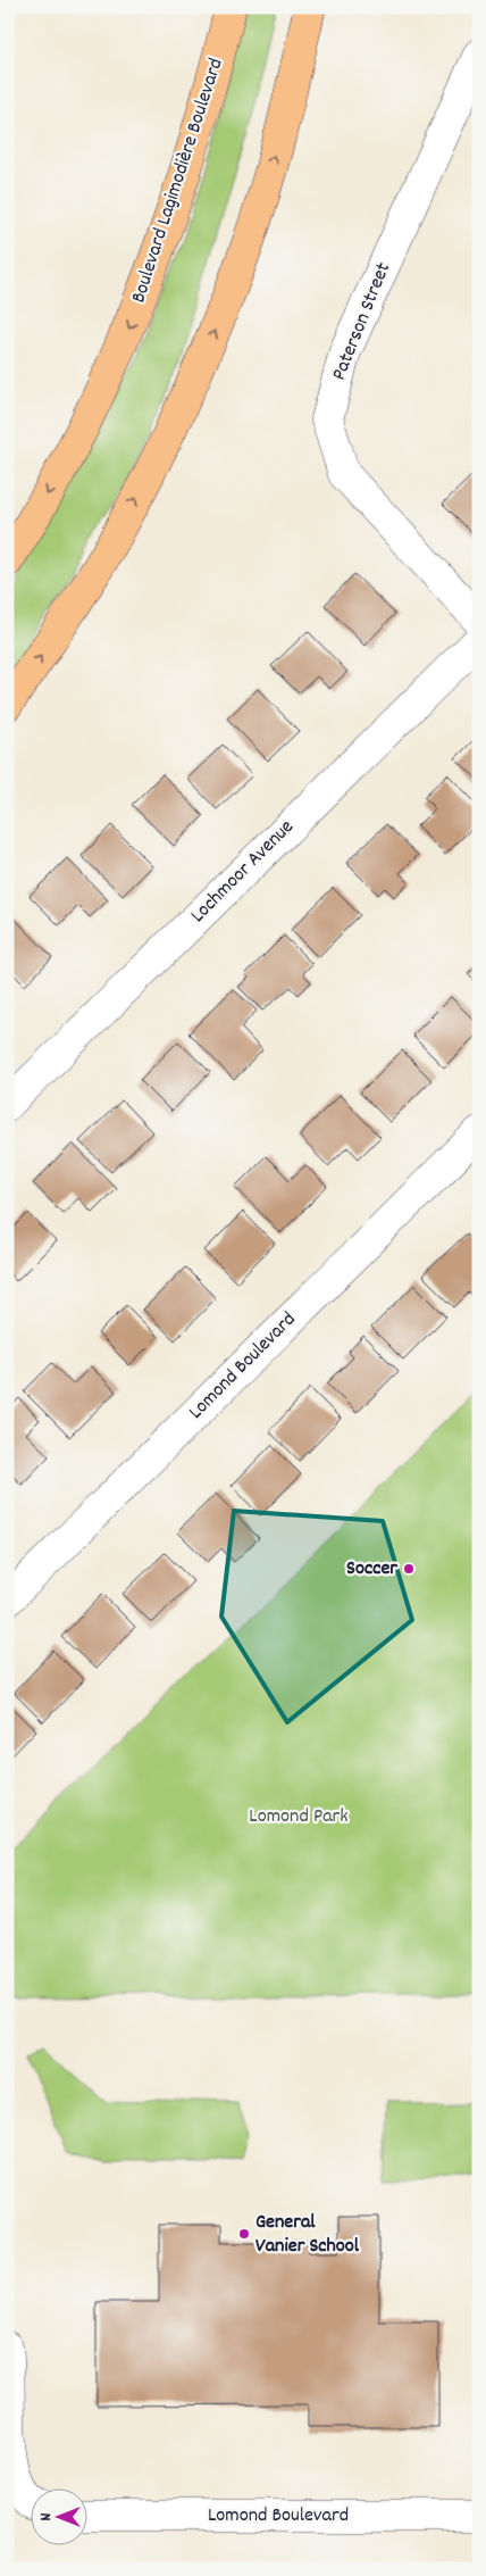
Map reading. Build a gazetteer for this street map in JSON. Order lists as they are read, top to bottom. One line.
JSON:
{"streets":{"main road":["Boulevard Lagimodière Boulevard"],"street":["Paterson Street","Lochmoor Avenue","Lomond Boulevard"]},"parks":["Lomond Park"],"places":["Soccer","General Vanier School"],"north":"left"}
